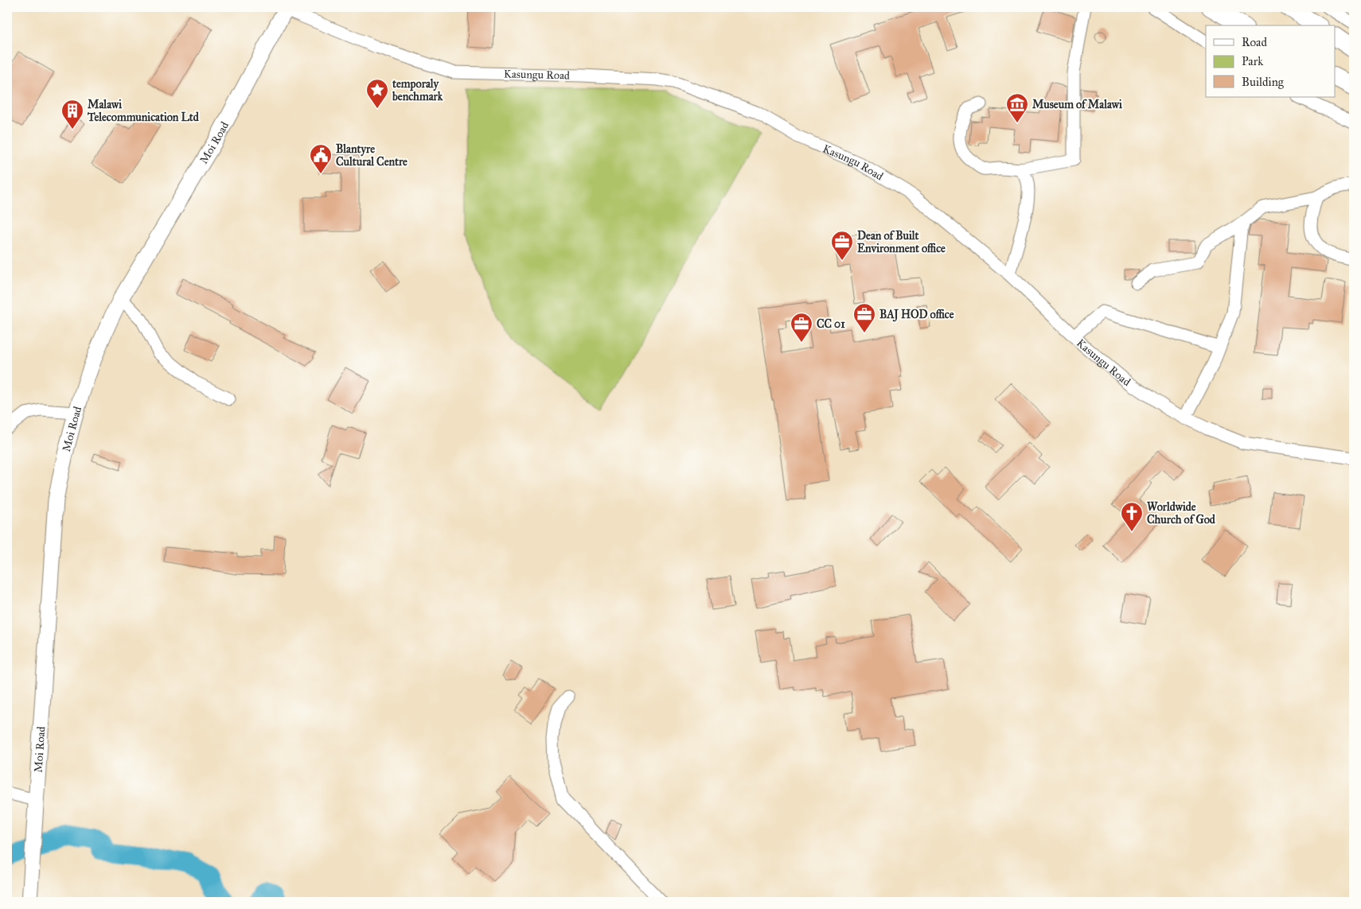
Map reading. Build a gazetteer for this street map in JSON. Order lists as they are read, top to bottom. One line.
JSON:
{"streets":{"main road":["Moi Road"],"street":["Kasungu Road"]},"crossings":[["Kasungu Road","Moi Road"]],"places":{"place":["temporaly benchmark"],"museum":["Museum of Malawi"],"building":["Malawi Telecommunication Ltd"],"public building":["Blantyre Cultural Centre"],"office":["Dean of Built Environment office","BAJ HOD office","CC 01"],"church":["Worldwide Church of God"]},"legend":["Road","Park","Building"]}
